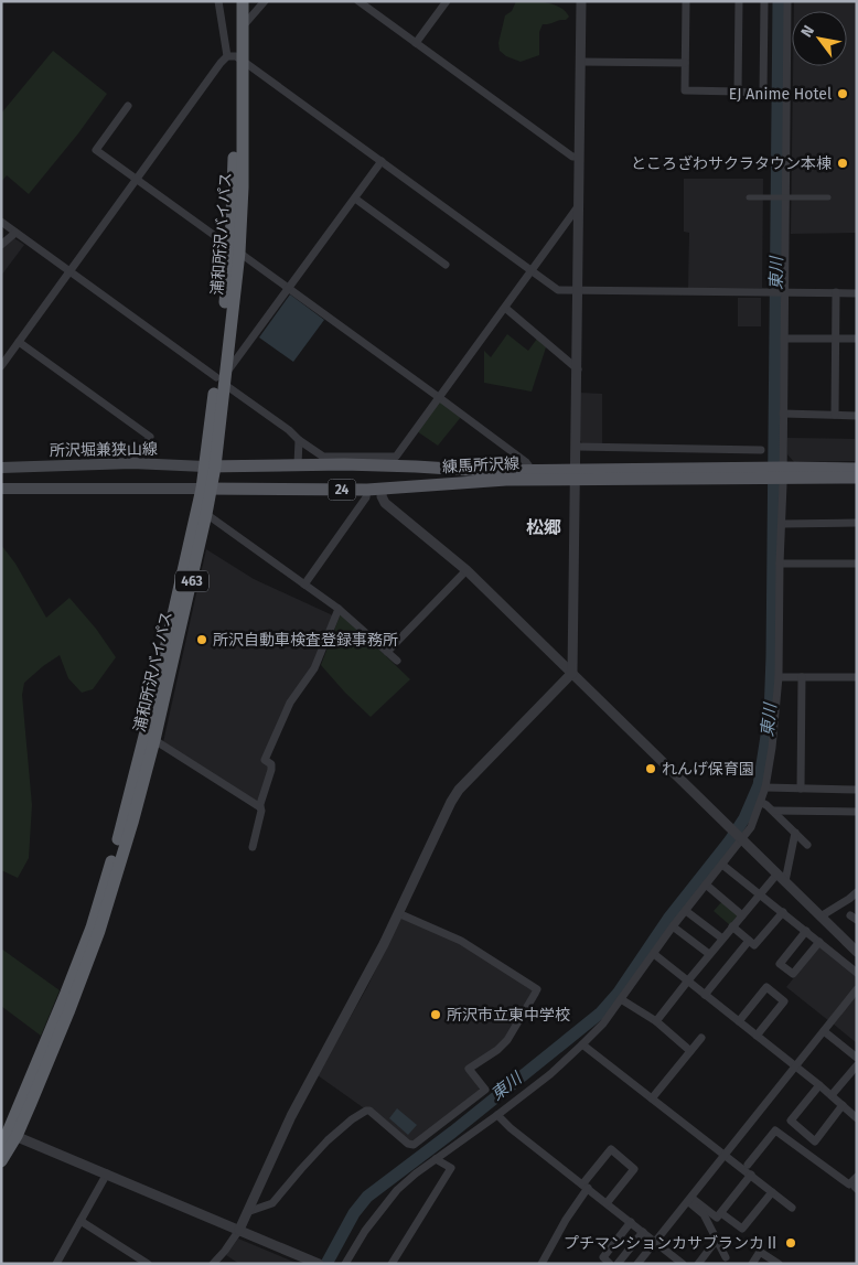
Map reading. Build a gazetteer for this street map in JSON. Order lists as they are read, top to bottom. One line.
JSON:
{"streets":{"highway":["浦和所沢バイパス","463"],"main road":["所沢堀兼狭山線","練馬所沢線","24"]},"crossings":[["浦和所沢バイパス","所沢堀兼狭山線"],["浦和所沢バイパス","練馬所沢線"],["所沢堀兼狭山線","練馬所沢線"],["練馬所沢線","24"]],"districts":["松郷"],"water":["東川"],"places":["EJ Anime Hotel","ところざわサクラタウン本棟","所沢自動車検査登録事務所","れんげ保育園","所沢市立東中学校","プチマンションカサブランカⅡ"],"north":"top left"}
